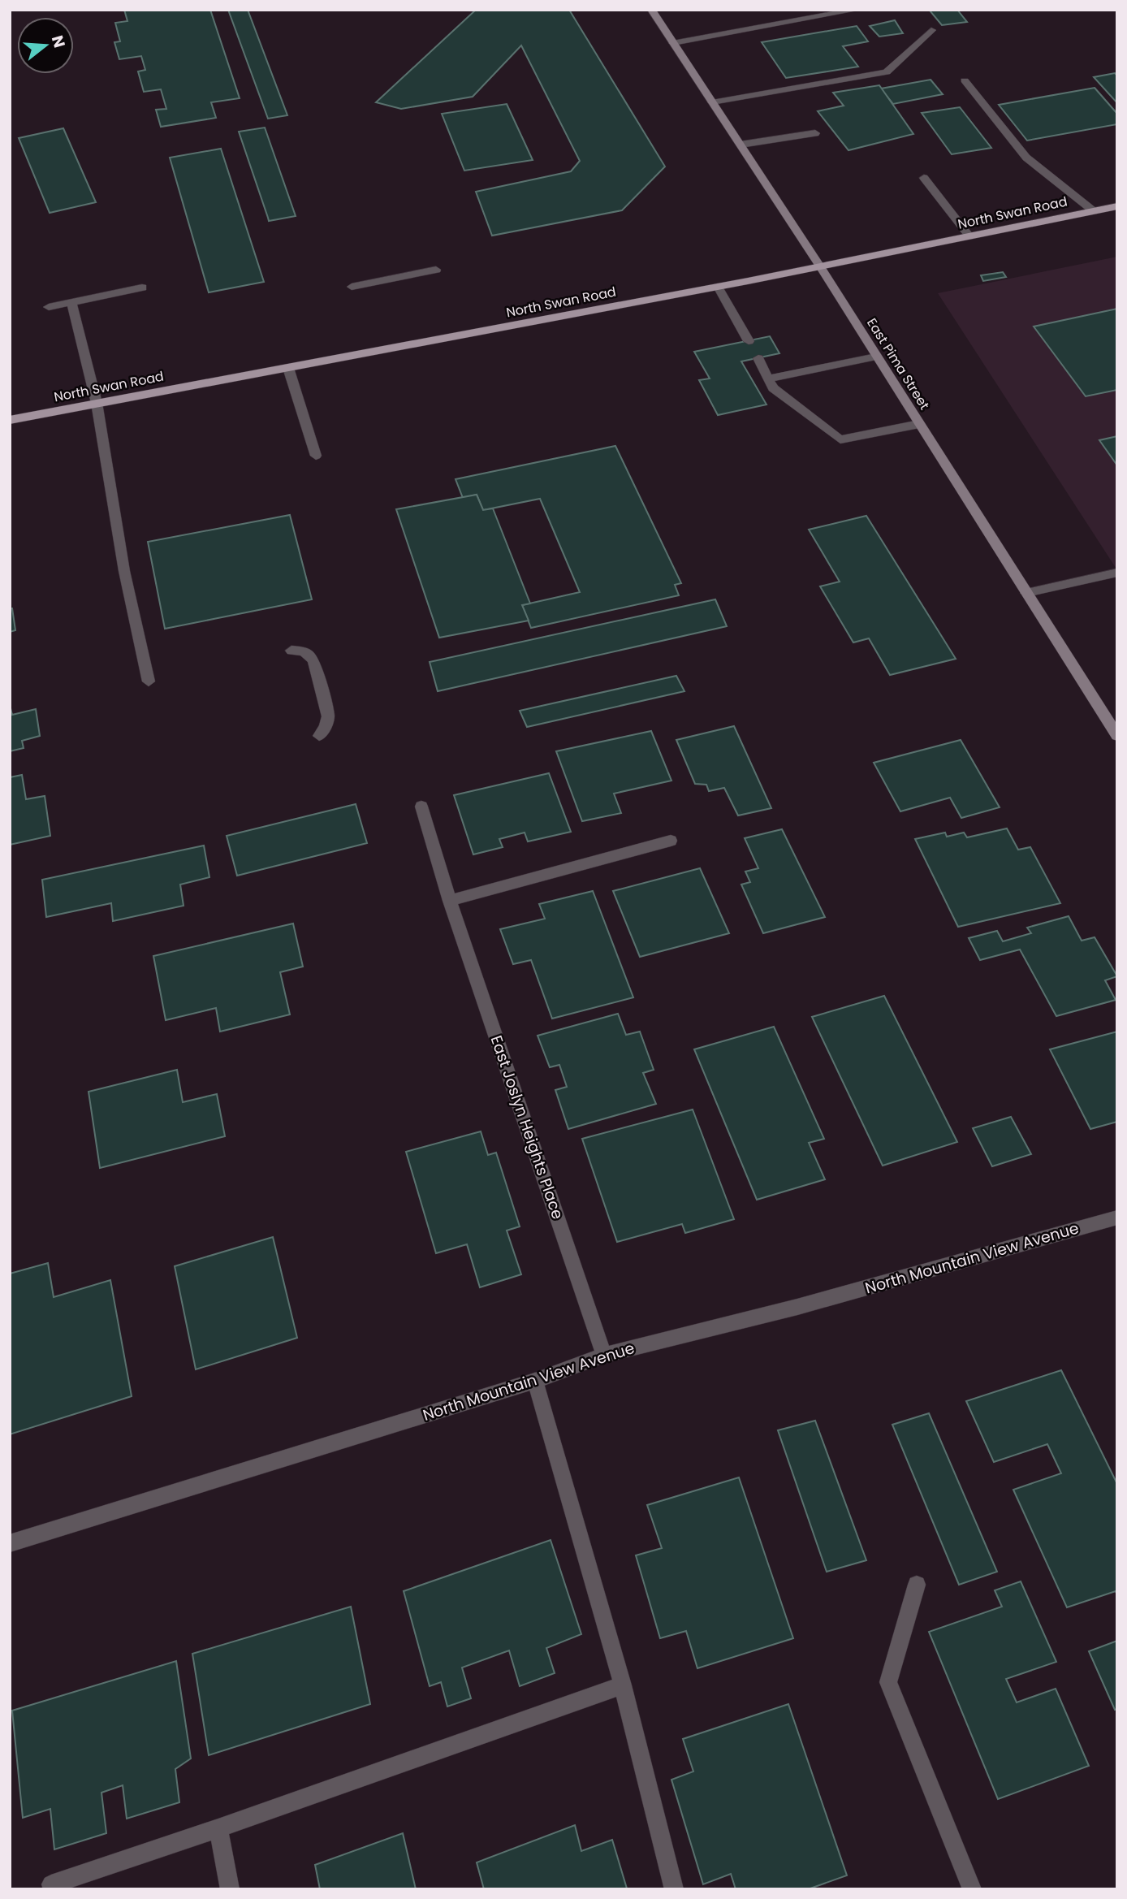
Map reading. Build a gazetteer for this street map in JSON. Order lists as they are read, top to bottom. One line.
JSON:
{"streets":{"main road":["North Swan Road"],"street":["East Pima Street","East Joslyn Heights Place","North Mountain View Avenue"]},"crossings":[["North Swan Road","East Pima Street"],["East Joslyn Heights Place","North Mountain View Avenue"]],"north":"right"}
